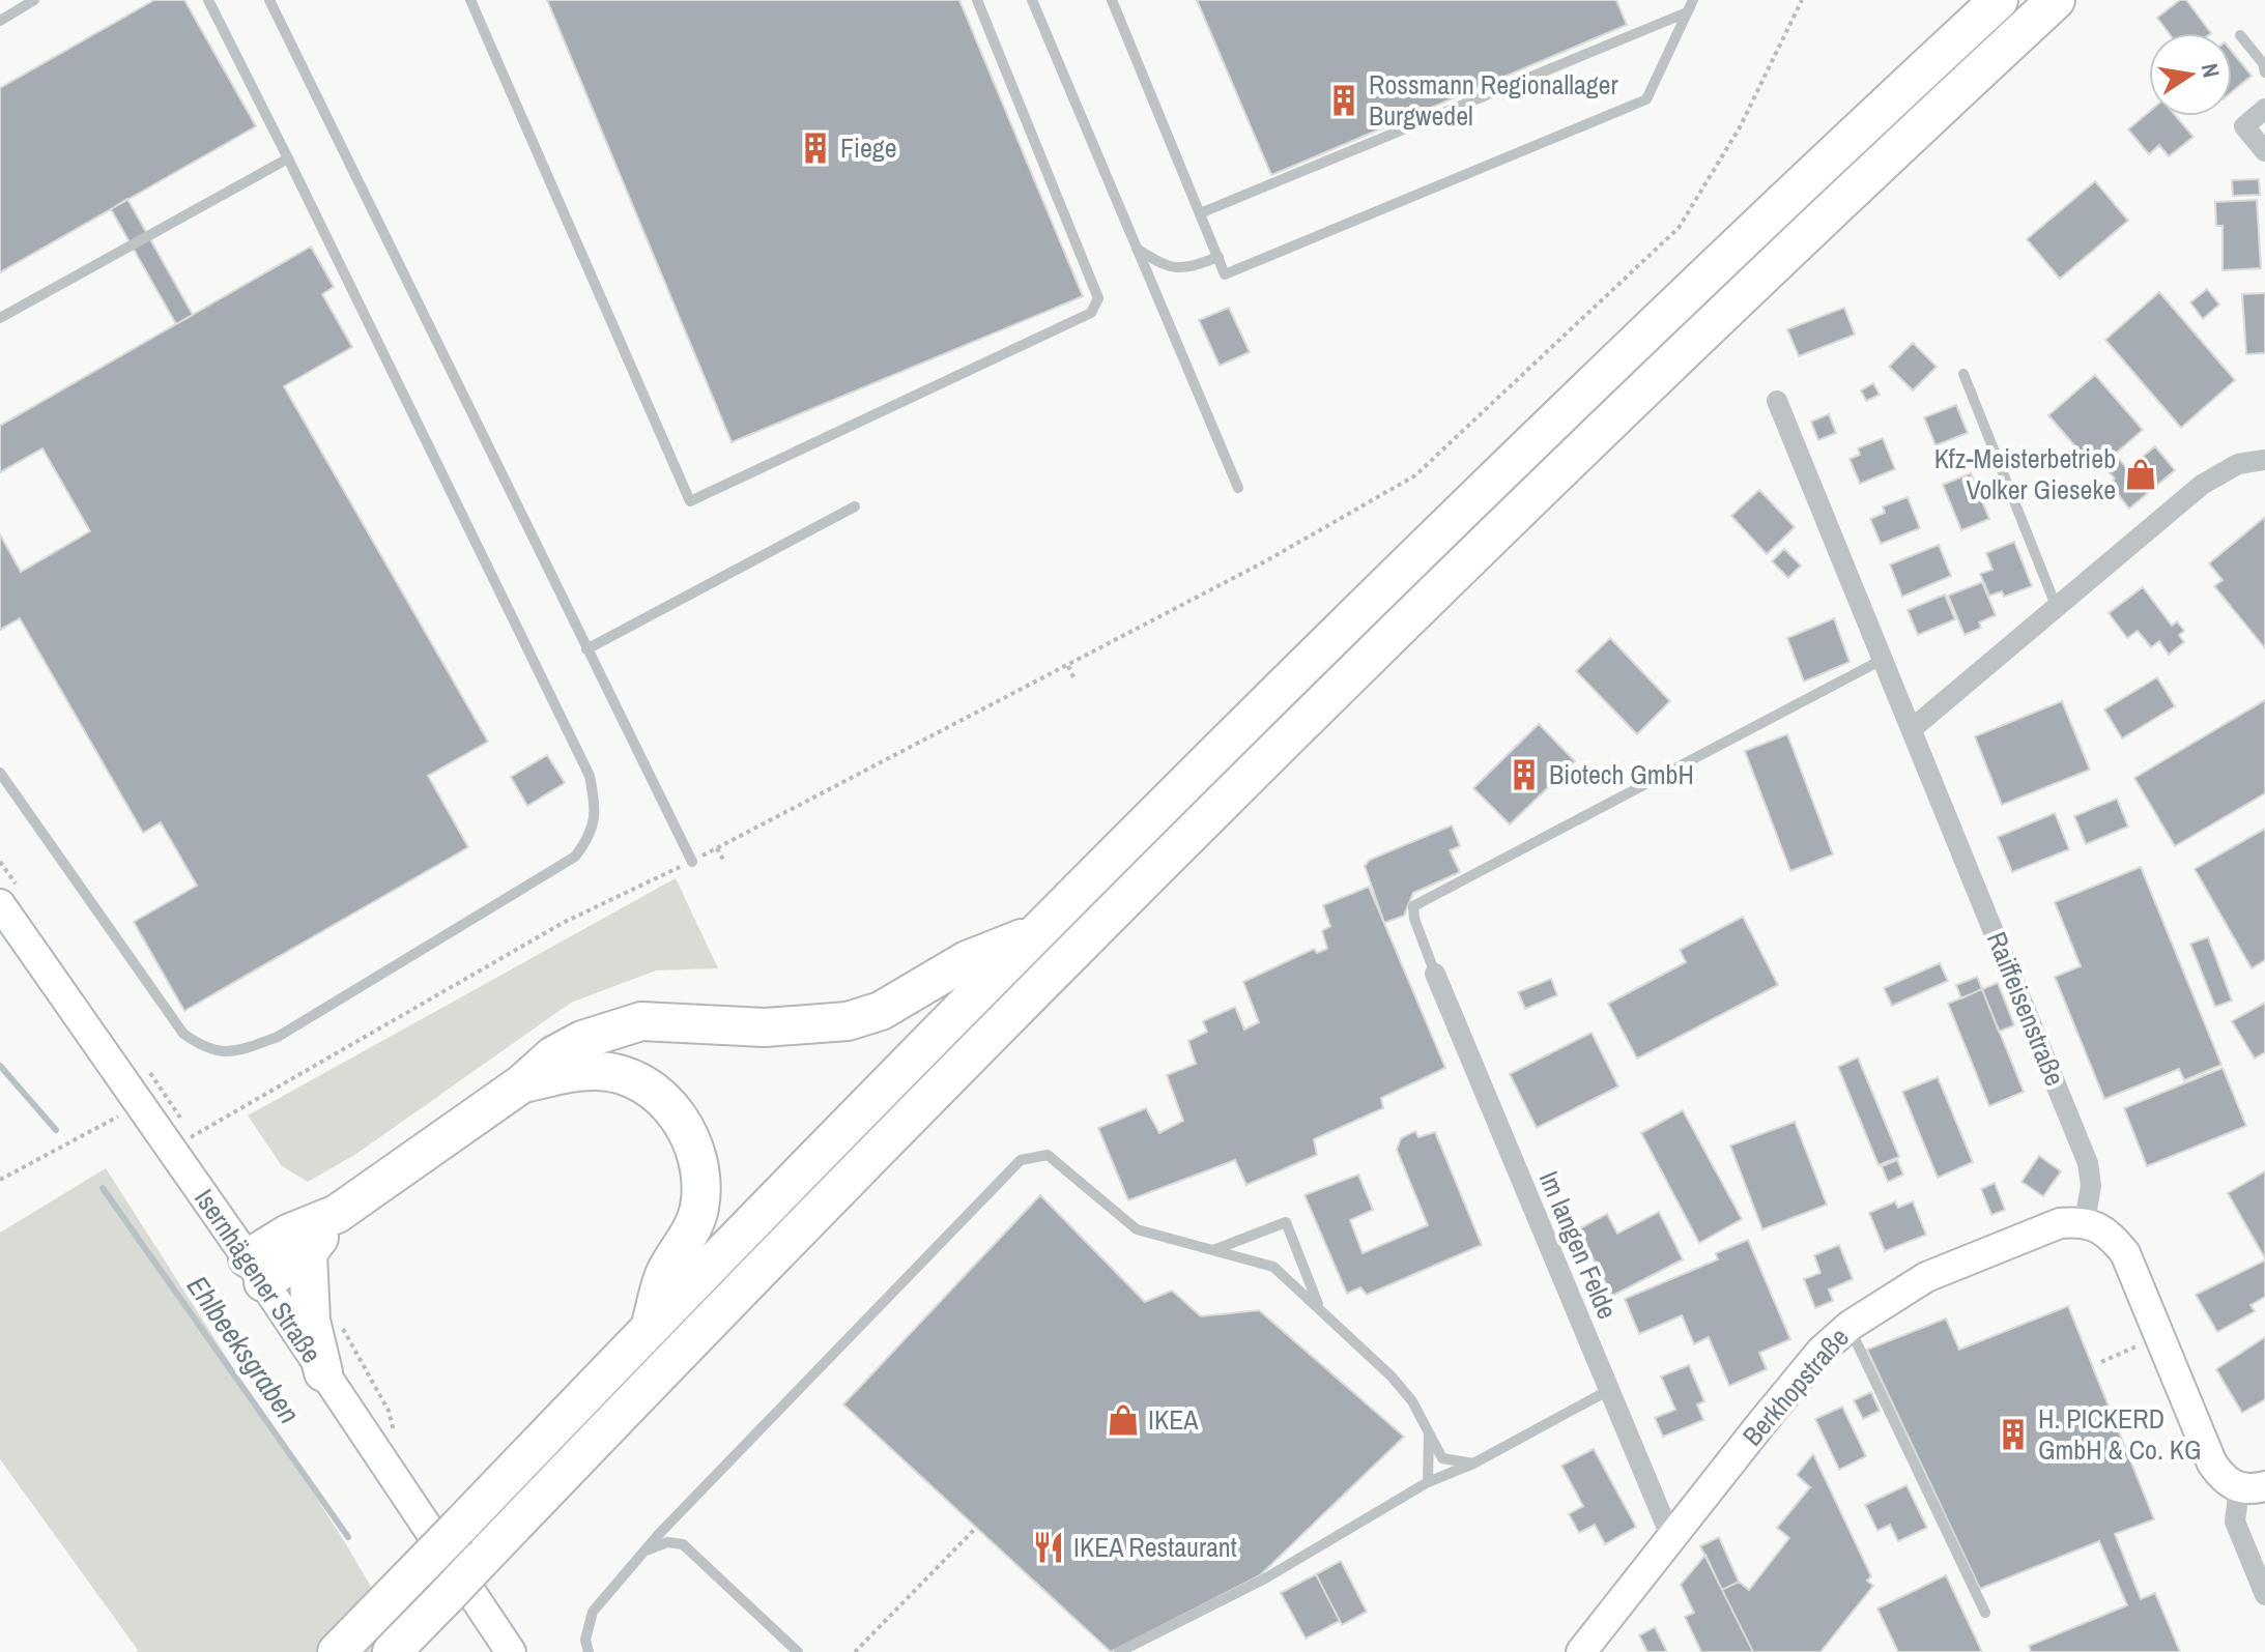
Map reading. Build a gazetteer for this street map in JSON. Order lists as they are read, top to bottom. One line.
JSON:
{"streets":{"main road":["Isernhägener Straße","Berkhopstraße"],"street":["Raiffeisenstraße","Im langen Felde"]},"crossings":[["Raiffeisenstraße","Berkhopstraße"],["Im langen Felde","Berkhopstraße"]],"water":["Ehlbeeksgraben"],"places":{"building":["Rossmann Regionallager Burgwedel","Fiege","Biotech GmbH","H. PICKERD GmbH & Co. KG"],"shop":["Kfz-Meisterbetrieb Volker Gieseke","IKEA"],"restaurant":["IKEA Restaurant"]},"north":"right"}
